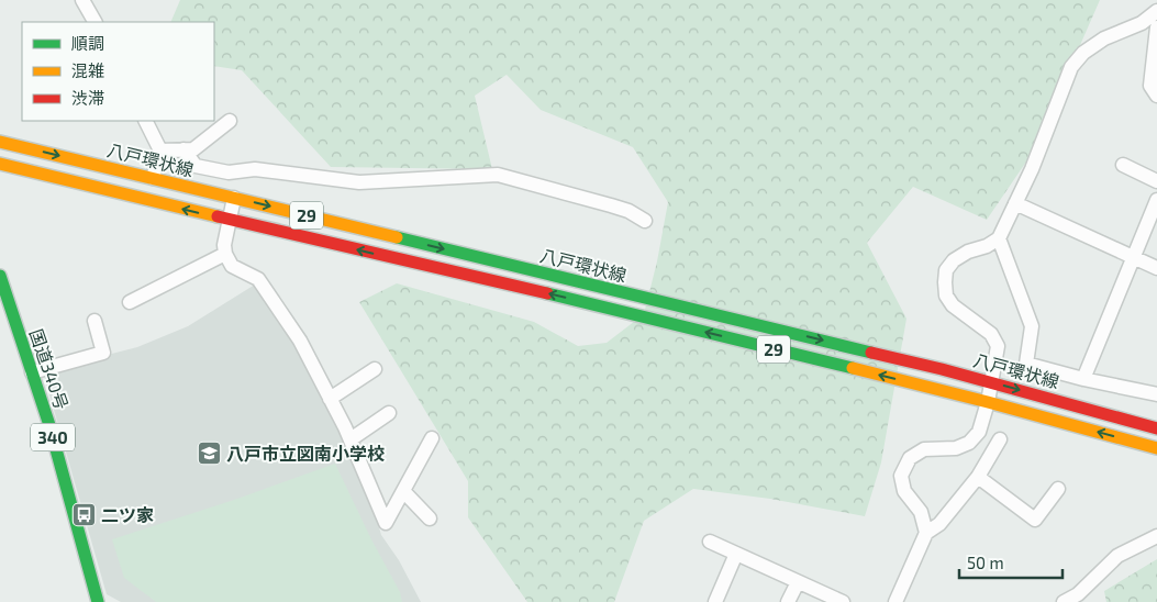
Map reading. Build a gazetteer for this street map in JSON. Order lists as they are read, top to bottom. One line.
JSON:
{"streets":{"main road":["八戸環状線","29","国道340号","340"]},"places":{"school or university":["八戸市立図南小学校"],"bus stop":["二ツ家"]},"legend":["順調","混雑","渋滞"],"scale_bar":"50 m"}
